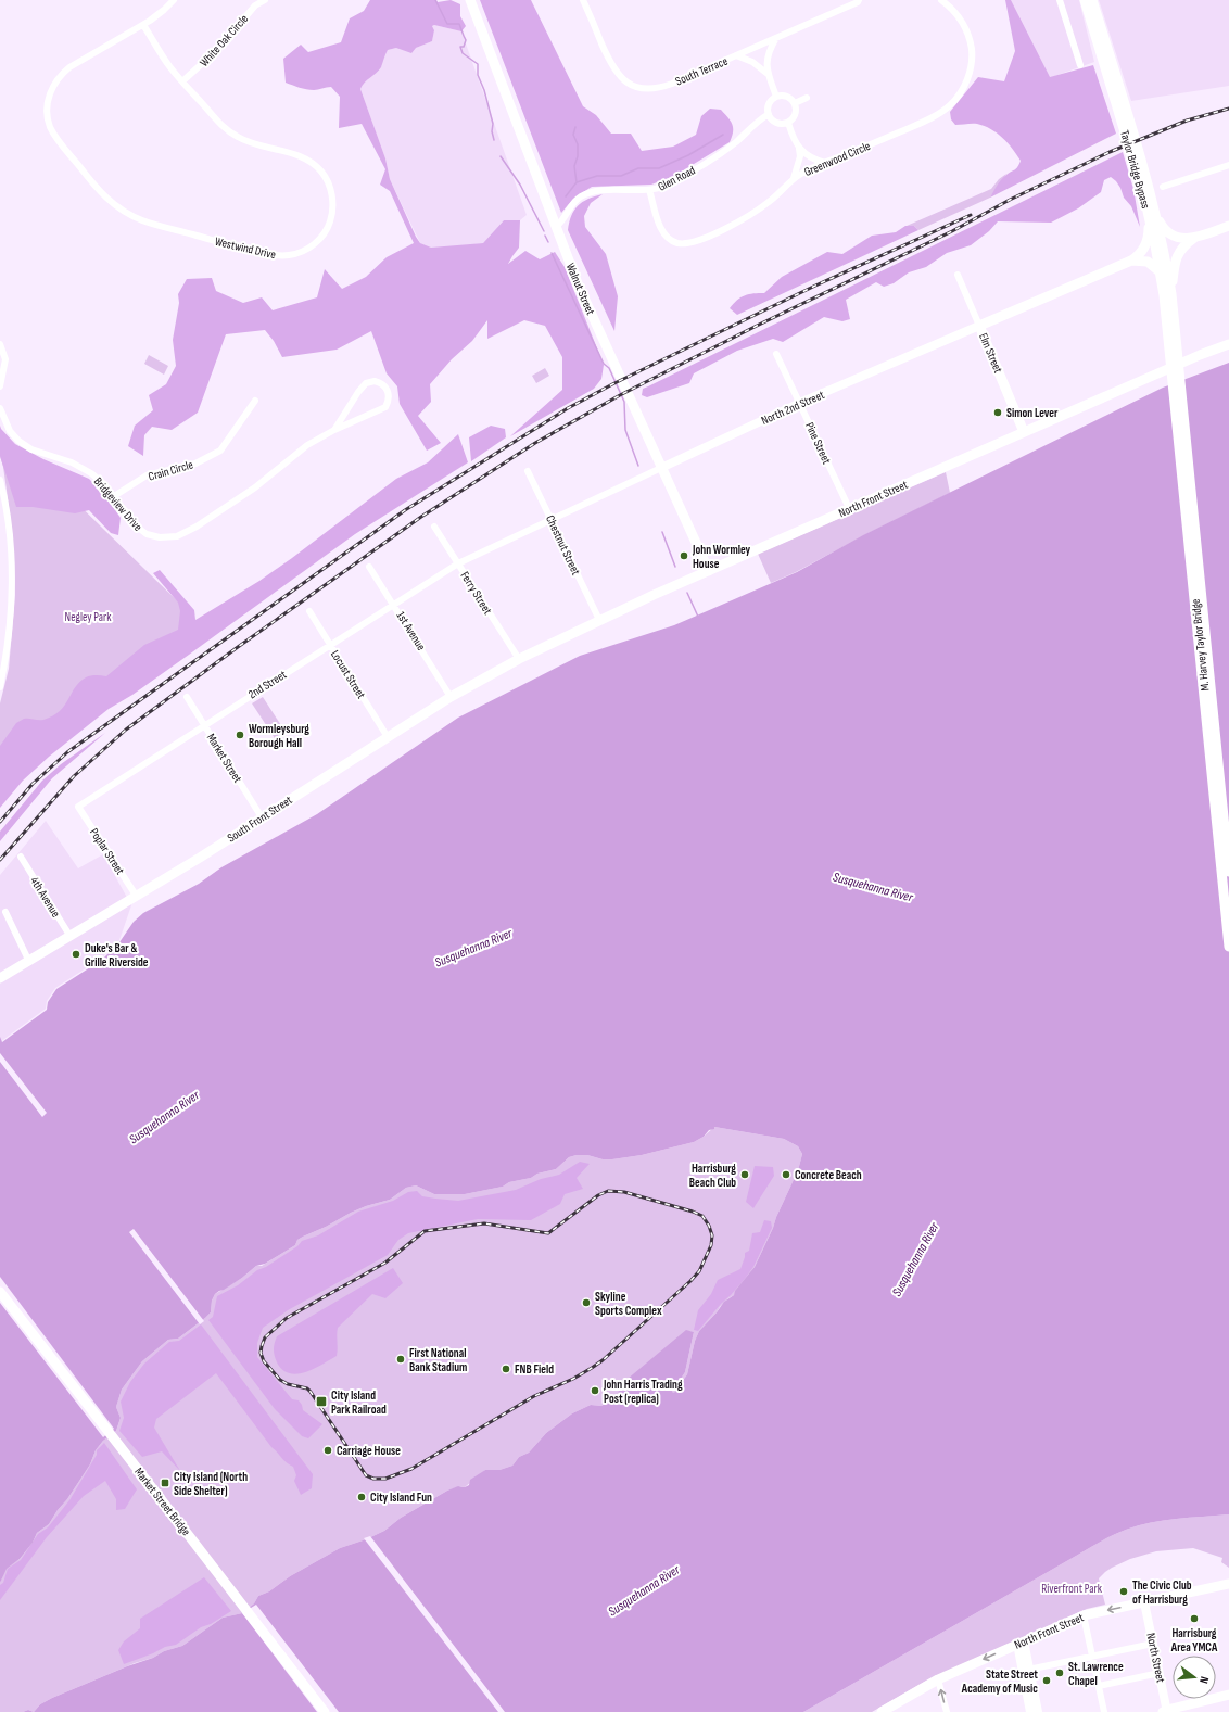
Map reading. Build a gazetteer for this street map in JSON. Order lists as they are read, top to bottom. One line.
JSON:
{"streets":{"main road":["Taylor Bridge Bypass","Walnut Street","Elm Street","North 2nd Street","North Front Street","M. Harvey Taylor Bridge","South Front Street","Market Street Bridge"],"street":["White Oak Circle","South Terrace","Greenwood Circle","Glen Road","Westwind Drive","Pine Street","Crain Circle","Bridgeview Drive","Chestnut Street","Ferry Street","1st Avenue","Locust Street","2nd Street","Market Street","Poplar Street","4th Avenue","North Street"]},"crossings":[["White Oak Circle","Westwind Drive"],["Greenwood Circle","Glen Road"],["Taylor Bridge Bypass","M. Harvey Taylor Bridge"],["Glen Road","Walnut Street"],["Walnut Street","North 2nd Street"],["Walnut Street","North Front Street"],["Elm Street","North 2nd Street"],["Elm Street","North Front Street"],["North 2nd Street","Pine Street"],["North 2nd Street","Chestnut Street"],["North 2nd Street","Ferry Street"],["North 2nd Street","2nd Street"],["Pine Street","North Front Street"],["Crain Circle","Bridgeview Drive"],["North Front Street","Chestnut Street"],["North Front Street","Ferry Street"],["North Front Street","South Front Street"],["North Front Street","North Street"],["Ferry Street","2nd Street"],["Ferry Street","South Front Street"],["1st Avenue","2nd Street"],["1st Avenue","South Front Street"],["Locust Street","2nd Street"],["Locust Street","South Front Street"],["2nd Street","Market Street"],["2nd Street","Poplar Street"],["Market Street","South Front Street"],["South Front Street","Poplar Street"],["South Front Street","4th Avenue"]],"water":["Susquehanna River"],"parks":["Negley Park","Riverfront Park"],"places":{"other":["Simon Lever","John Wormley House","Wormleysburg Borough Hall","Duke's Bar & Grille Riverside","Harrisburg Beach Club","Concrete Beach","Skyline Sports Complex","First National Bank Stadium","FNB Field","John Harris Trading Post (replica)","Carriage House","City Island Fun","The Civic Club of Harrisburg","Harrisburg Area YMCA","St. Lawrence Chapel","State Street Academy of Music"],"transit":["City Island Park Railroad","City Island (North Side Shelter)"]},"north":"right"}
